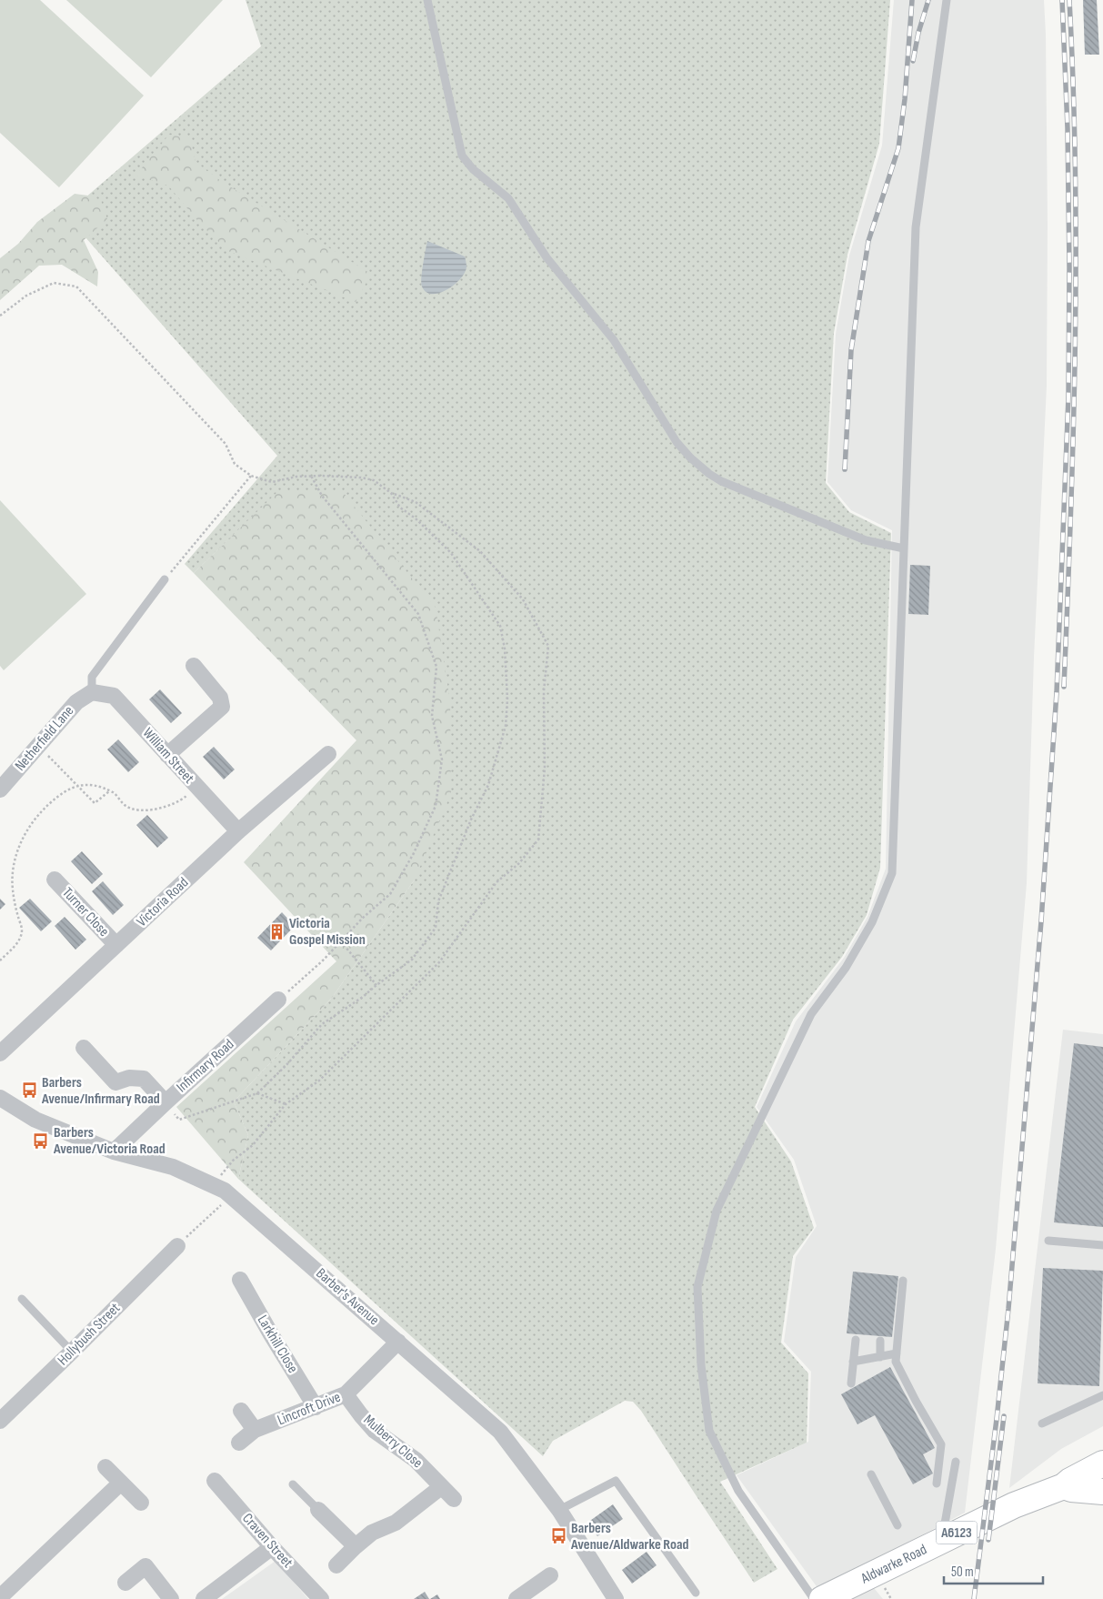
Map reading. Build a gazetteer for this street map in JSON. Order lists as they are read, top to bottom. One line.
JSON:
{"streets":{"main road":["A6123","Aldwarke Road"],"street":["Netherfield Lane","William Street","Victoria Road","Turner Close","Infirmary Road","Barber's Avenue","Hollybush Street","Larkhill Close","Lincroft Drive","Mulberry Close","Craven Street"]},"crossings":[["Netherfield Lane","William Street"],["William Street","Victoria Road"],["Victoria Road","Turner Close"],["Infirmary Road","Barber's Avenue"],["Barber's Avenue","Lincroft Drive"],["Larkhill Close","Lincroft Drive"],["Lincroft Drive","Mulberry Close"]],"places":{"building":["Victoria Gospel Mission"],"bus stop":["Barbers Avenue/Infirmary Road","Barbers Avenue/Victoria Road","Barbers Avenue/Aldwarke Road"]},"scale_bar":"50 m"}
